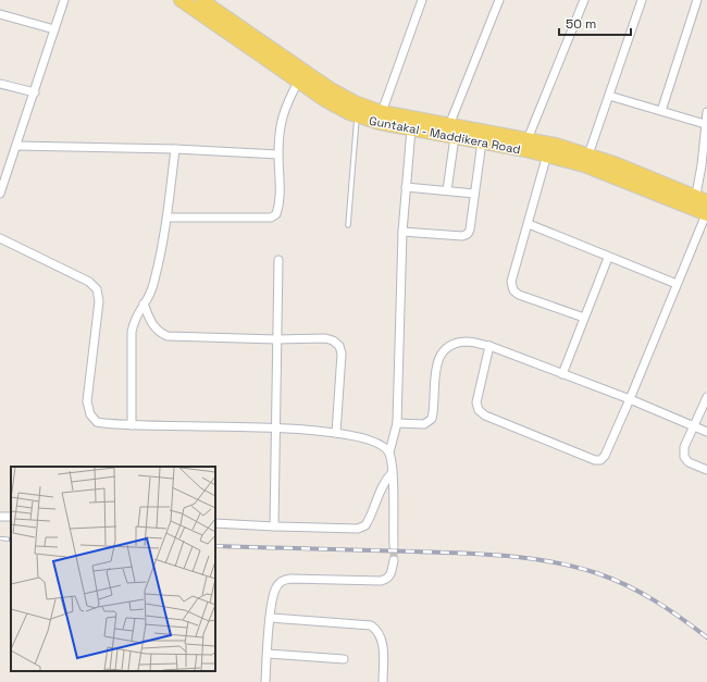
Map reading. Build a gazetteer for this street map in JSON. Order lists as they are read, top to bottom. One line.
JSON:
{"streets":{"main road":["Guntakal - Maddikera Road"]},"scale_bar":"50 m"}
